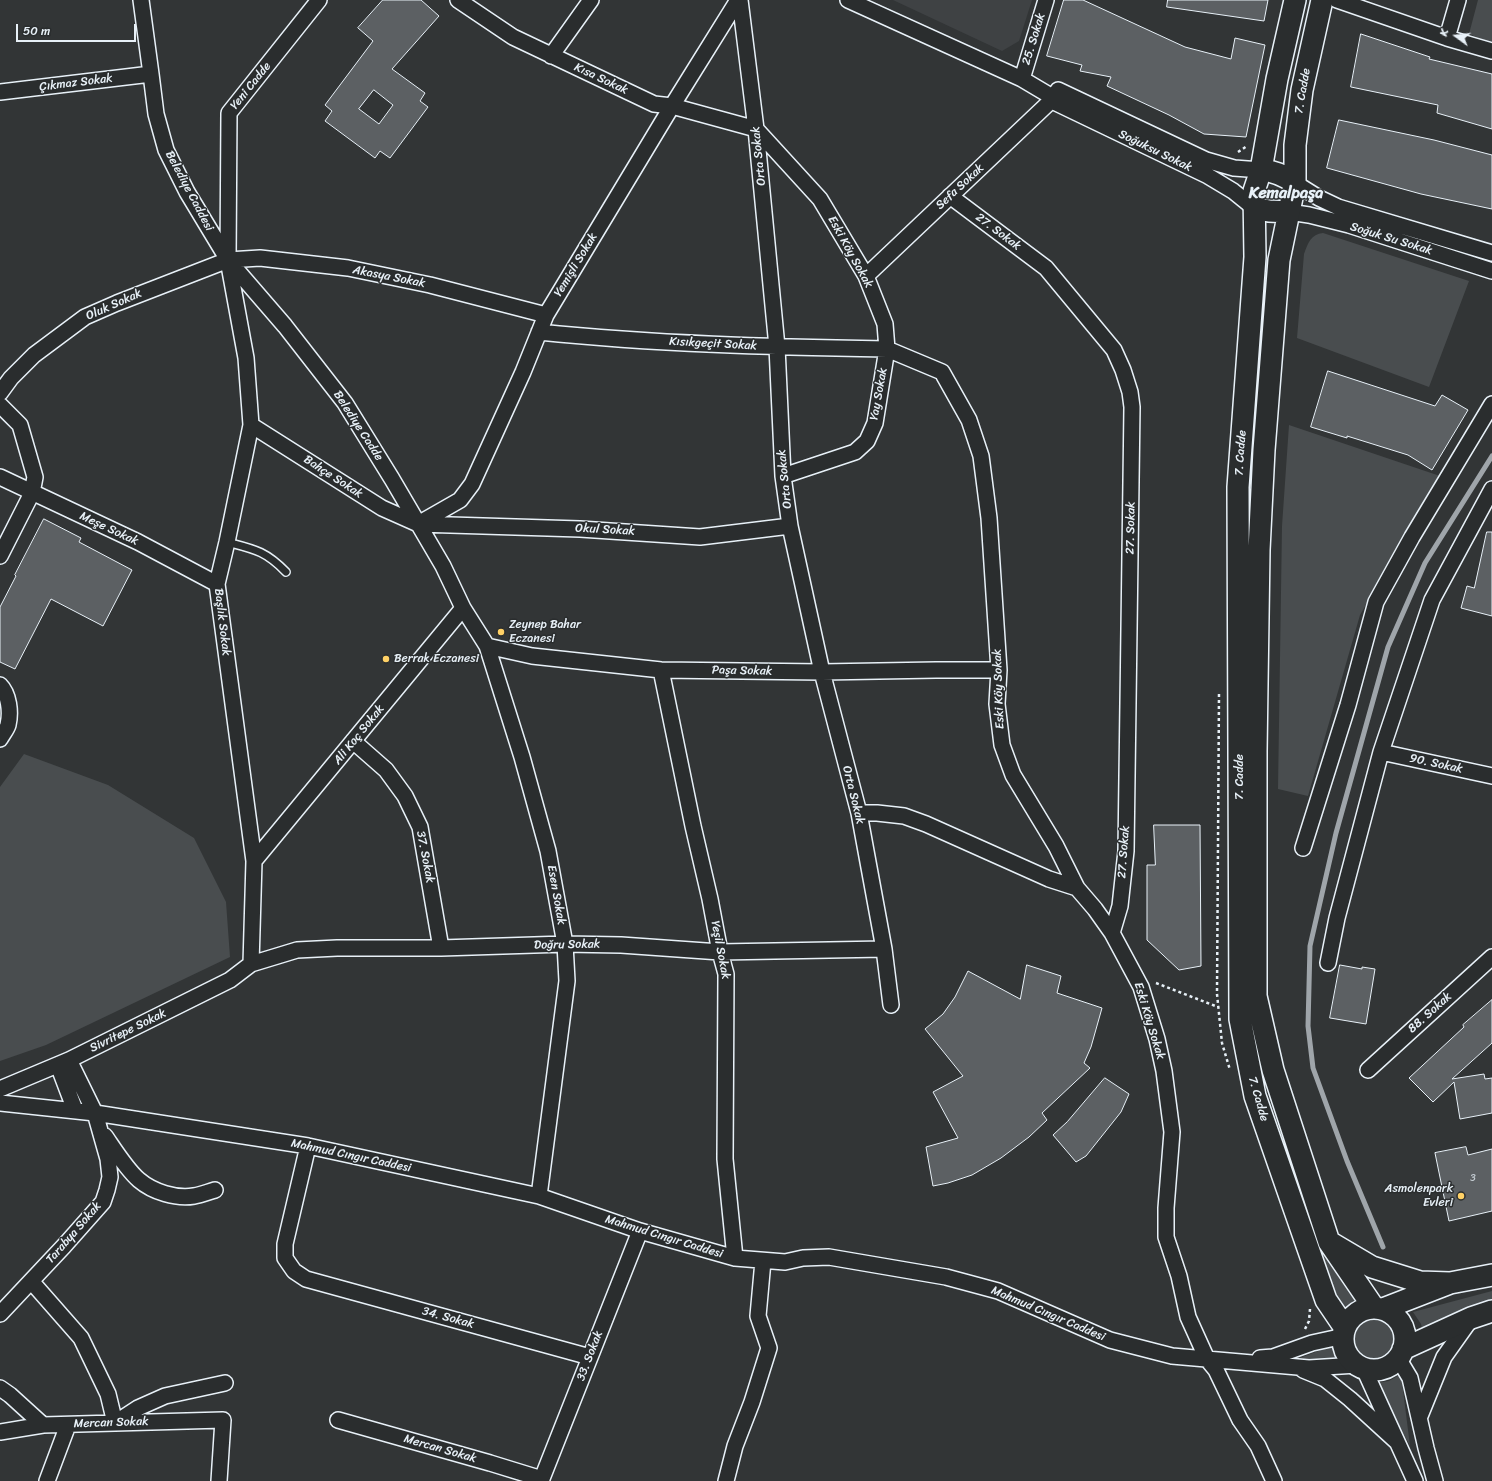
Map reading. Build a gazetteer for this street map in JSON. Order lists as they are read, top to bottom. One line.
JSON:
{"streets":{"main road":["7. Cadde"],"street":["25. Sokak","Kısa Sokak","Çıkmaz Sokak","Yeni Cadde","Soğuksu Sokak","Orta Sokak","Sefa Sokak","Belediye Caddesi","27. Sokak","Soğuk Su Sokak","Eski Köy Sokak","Yemişli Sokak","Akasya Sokak","Oluk Sokak","Kısıkgeçit Sokak","Yay Sokak","Belediye Cadde","Bahçe Sokak","Meşe Sokak","Okul Sokak","Başlık Sokak","Paşa Sokak","Ali Koç Sokak","90. Sokak","37. Sokak","Esen Sokak","Doğru Sokak","Yeşil Sokak","88. Sokak","Sivritepe Sokak","Mahmud Cıngır Caddesi","Tarabya Sokak","34. Sokak","33. Sokak","Mercan Sokak"]},"crossings":[["25. Sokak","Soğuksu Sokak"],["Kısa Sokak","Orta Sokak"],["Kısa Sokak","Eski Köy Sokak"],["Kısa Sokak","Yemişli Sokak"],["Çıkmaz Sokak","Belediye Caddesi"],["Yeni Cadde","Belediye Caddesi"],["Yeni Cadde","Akasya Sokak"],["Yeni Cadde","Oluk Sokak"],["Yeni Cadde","Belediye Cadde"],["Yeni Cadde","Başlık Sokak"],["7. Cadde","Soğuksu Sokak"],["7. Cadde","Soğuk Su Sokak"],["7. Cadde","Mahmud Cıngır Caddesi"],["Soğuksu Sokak","Sefa Sokak"],["Orta Sokak","Eski Köy Sokak"],["Orta Sokak","Yemişli Sokak"],["Orta Sokak","Kısıkgeçit Sokak"],["Orta Sokak","Yay Sokak"],["Orta Sokak","Okul Sokak"],["Orta Sokak","Paşa Sokak"],["Orta Sokak","Doğru Sokak"],["Sefa Sokak","27. Sokak"],["Sefa Sokak","Eski Köy Sokak"],["Belediye Caddesi","Akasya Sokak"],["Belediye Caddesi","Oluk Sokak"],["Belediye Caddesi","Belediye Cadde"],["Belediye Caddesi","Başlık Sokak"],["27. Sokak","Eski Köy Sokak"],["Eski Köy Sokak","Kısıkgeçit Sokak"],["Eski Köy Sokak","Yay Sokak"],["Eski Köy Sokak","Paşa Sokak"],["Eski Köy Sokak","Mahmud Cıngır Caddesi"],["Yemişli Sokak","Akasya Sokak"],["Yemişli Sokak","Kısıkgeçit Sokak"],["Yemişli Sokak","Belediye Cadde"],["Yemişli Sokak","Bahçe Sokak"],["Yemişli Sokak","Okul Sokak"],["Akasya Sokak","Oluk Sokak"],["Akasya Sokak","Belediye Cadde"],["Akasya Sokak","Başlık Sokak"],["Oluk Sokak","Belediye Cadde"],["Oluk Sokak","Başlık Sokak"],["Kısıkgeçit Sokak","Yay Sokak"],["Belediye Cadde","Bahçe Sokak"],["Belediye Cadde","Okul Sokak"],["Belediye Cadde","Başlık Sokak"],["Belediye Cadde","Ali Koç Sokak"],["Belediye Cadde","Esen Sokak"],["Bahçe Sokak","Okul Sokak"],["Bahçe Sokak","Başlık Sokak"],["Meşe Sokak","Başlık Sokak"],["Başlık Sokak","Ali Koç Sokak"],["Başlık Sokak","Doğru Sokak"],["Başlık Sokak","Sivritepe Sokak"],["Paşa Sokak","Esen Sokak"],["Paşa Sokak","Yeşil Sokak"],["Ali Koç Sokak","37. Sokak"],["Ali Koç Sokak","Esen Sokak"],["37. Sokak","Doğru Sokak"],["Esen Sokak","Doğru Sokak"],["Esen Sokak","Mahmud Cıngır Caddesi"],["Doğru Sokak","Yeşil Sokak"],["Doğru Sokak","Sivritepe Sokak"],["Yeşil Sokak","Mahmud Cıngır Caddesi"],["Mahmud Cıngır Caddesi","Tarabya Sokak"],["Mahmud Cıngır Caddesi","34. Sokak"],["Mahmud Cıngır Caddesi","33. Sokak"],["34. Sokak","33. Sokak"],["33. Sokak","Mercan Sokak"]],"districts":["Kemalpaşa"],"places":["Zeynep Bahar Eczanesi","Berrak Eczanesi","Asmolenpark Evleri"],"house_numbers":["3"],"scale_bar":"50 m","north":"left"}
